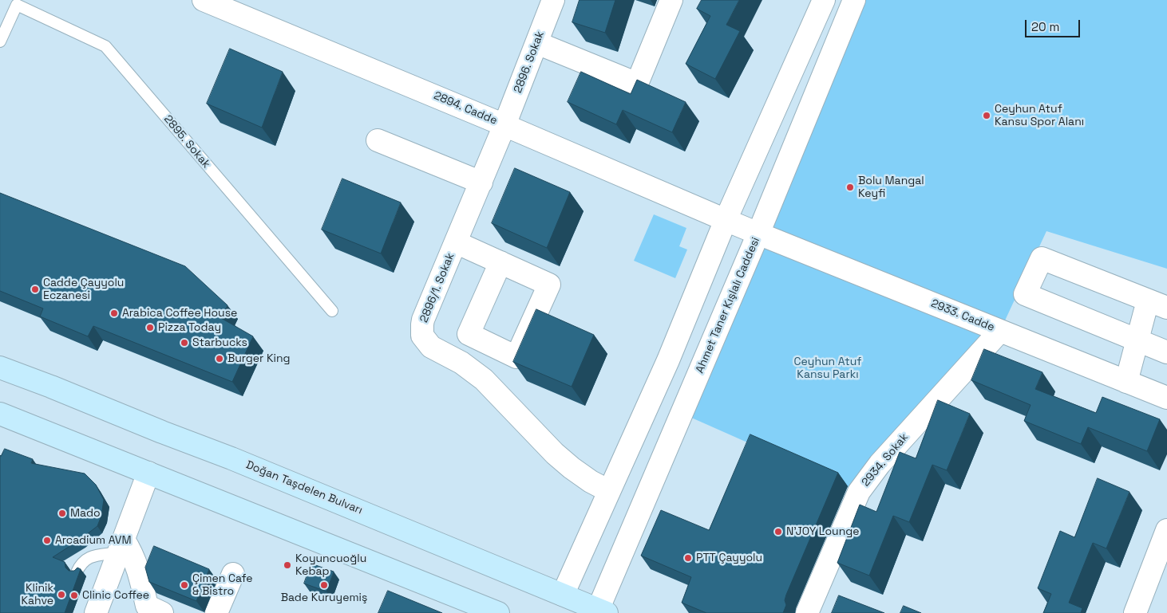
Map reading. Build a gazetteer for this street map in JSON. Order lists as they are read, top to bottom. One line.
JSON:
{"streets":{"main road":["Doğan Taşdelen Bulvarı"],"street":["2896. Sokak","2894. Cadde","2896/1. Sokak","Ahmet Taner Kışlalı Caddesi","2933. Cadde","2934. Sokak"],"lane":["2895. Sokak"]},"crossings":[["2896. Sokak","2894. Cadde"],["2896. Sokak","2896/1. Sokak"],["2894. Cadde","2896/1. Sokak"],["2894. Cadde","Ahmet Taner Kışlalı Caddesi"],["2894. Cadde","2933. Cadde"],["Ahmet Taner Kışlalı Caddesi","2933. Cadde"],["Ahmet Taner Kışlalı Caddesi","Doğan Taşdelen Bulvarı"],["2933. Cadde","2934. Sokak"]],"parks":["Ceyhun Atuf Kansu Parkı"],"places":["Ceyhun Atuf Kansu Spor Alanı","Bolu Mangal Keyfi","Cadde Çayyolu Eczanesi","Arabica Coffee House","Pizza Today","Starbucks","Burger King","Mado","N'JOY Lounge","Arcadium AVM","PTT Çayyolu","Koyuncuoğlu Kebap","Çimen Cafe & Bistro","Bade Kuruyemiş","Klinik Kahve","Clinic Coffee"],"scale_bar":"20 m"}
